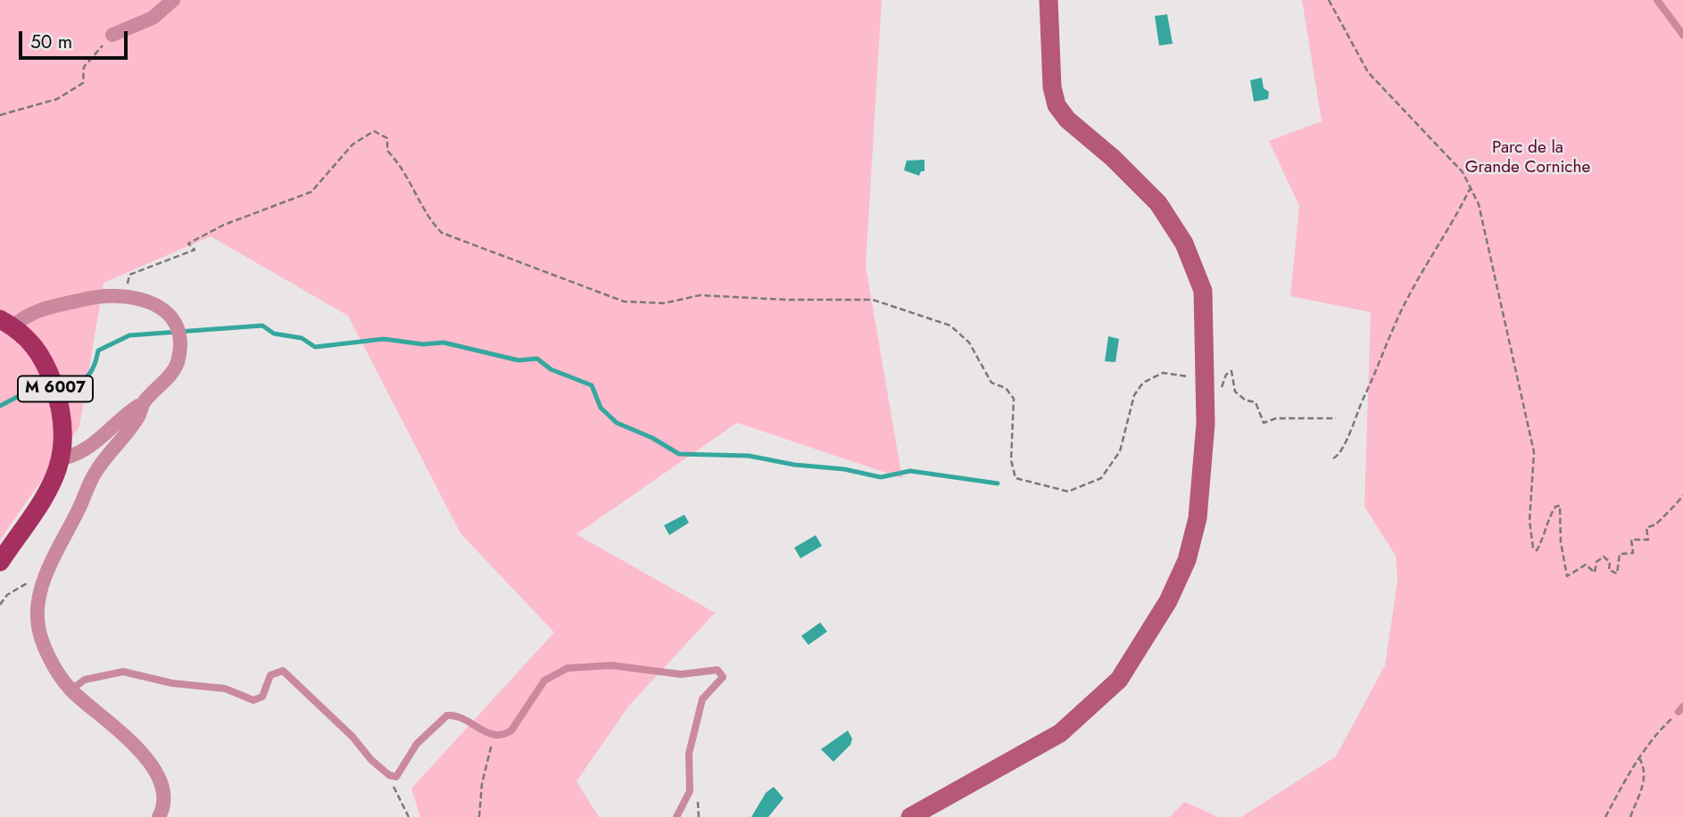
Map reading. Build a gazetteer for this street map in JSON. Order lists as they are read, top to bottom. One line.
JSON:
{"streets":{"main road":["M 6007"]},"parks":["Parc de la Grande Corniche"],"scale_bar":"50 m"}
